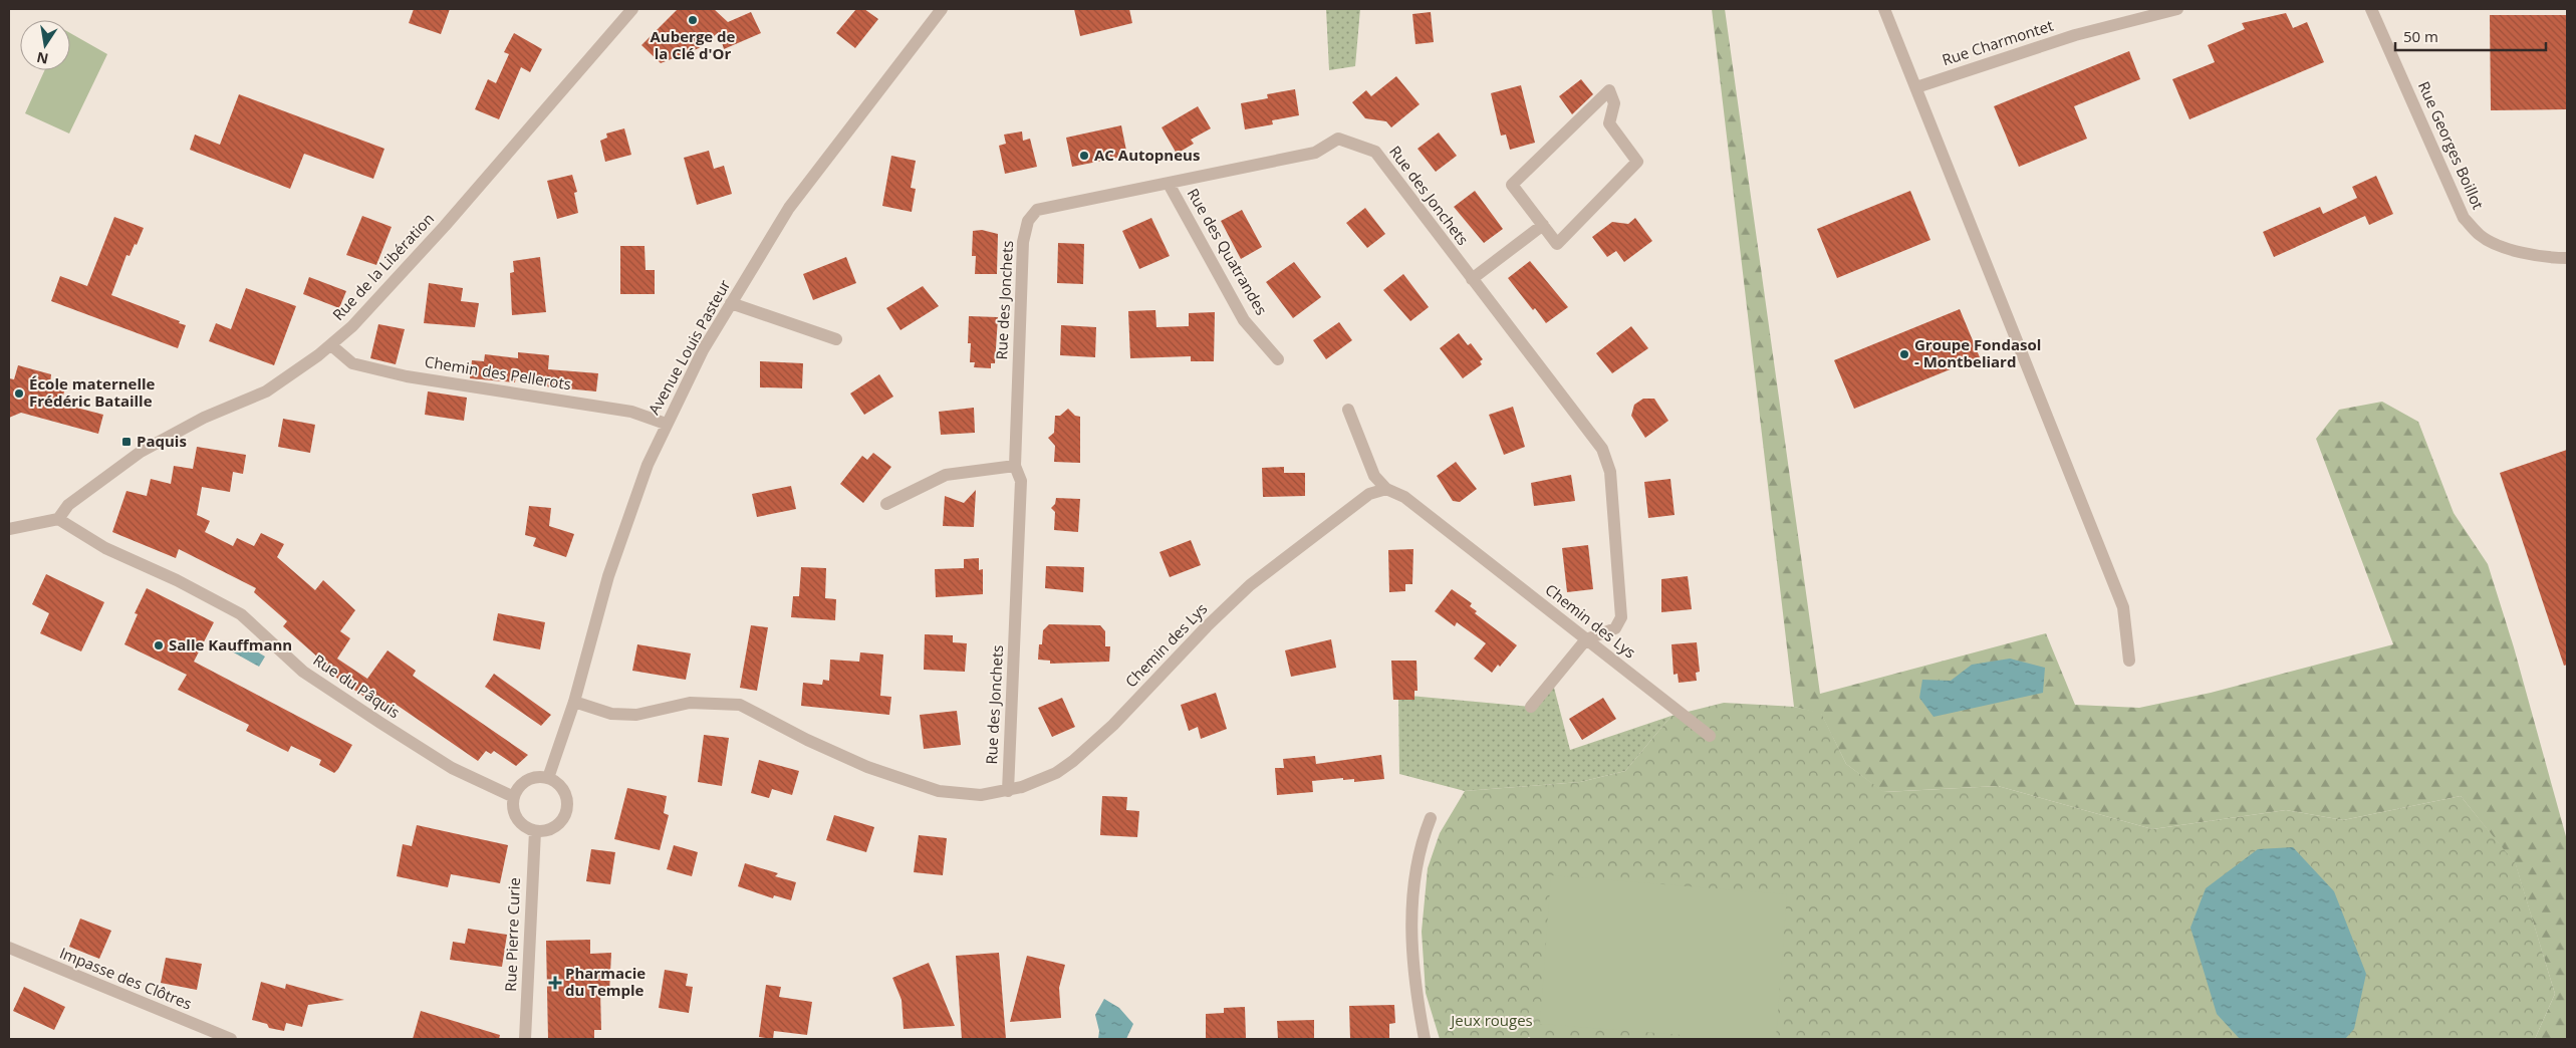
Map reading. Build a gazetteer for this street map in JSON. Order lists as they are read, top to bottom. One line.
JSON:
{"streets":{"street":["Rue Charmontet","Rue Georges Boillot","Rue des Jonchets","Rue des Quatrandes","Rue de la Libération","Avenue Louis Pasteur","Chemin des Pellerots","Chemin des Lys","Rue du Pâquis","Rue Pierre Curie","Impasse des Clôtres"]},"crossings":[["Rue des Jonchets","Rue des Quatrandes"],["Rue des Jonchets","Chemin des Lys"],["Rue de la Libération","Chemin des Pellerots"],["Rue de la Libération","Rue du Pâquis"],["Avenue Louis Pasteur","Chemin des Pellerots"],["Avenue Louis Pasteur","Chemin des Lys"],["Avenue Louis Pasteur","Rue du Pâquis"],["Avenue Louis Pasteur","Rue Pierre Curie"],["Rue du Pâquis","Rue Pierre Curie"]],"parks":["Jeux rouges"],"places":{"other":["Auberge de la Clé d'Or","AC Autopneus","Groupe Fondasol - Montbeliard","École maternelle Frédéric Bataille","Salle Kauffmann"],"transit":["Paquis"],"health":["Pharmacie du Temple"]},"scale_bar":"50 m","north":"bottom"}
